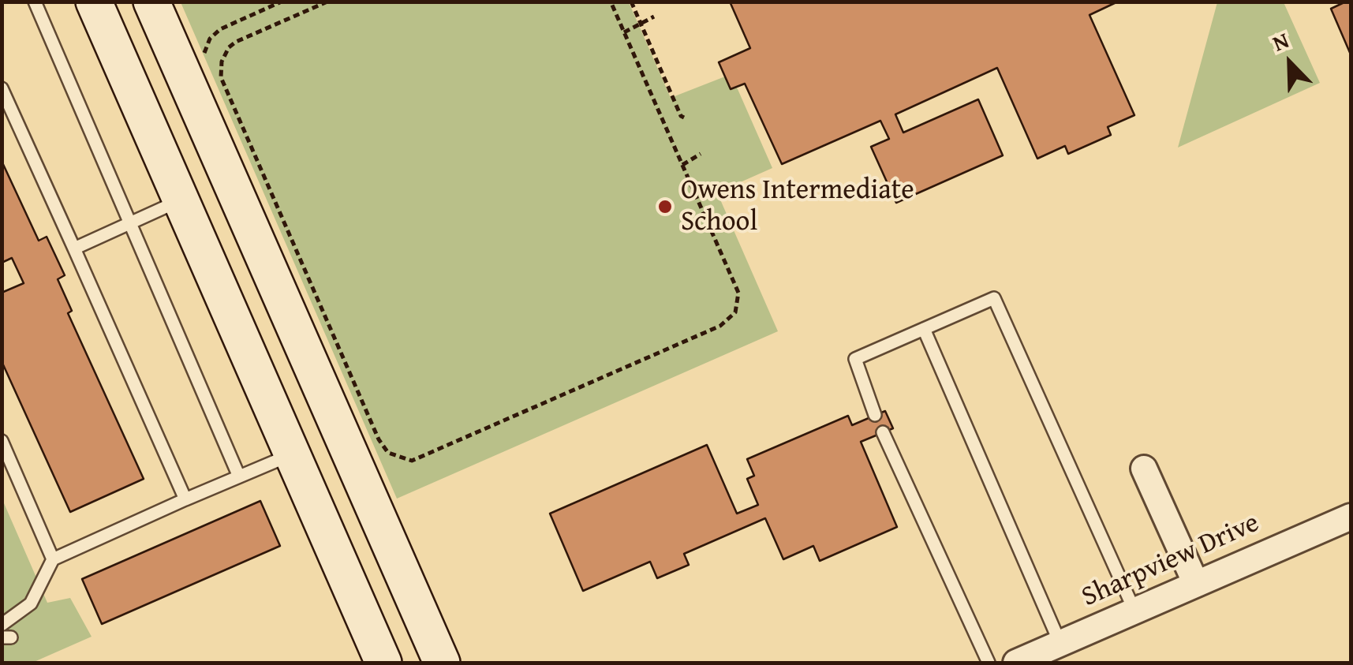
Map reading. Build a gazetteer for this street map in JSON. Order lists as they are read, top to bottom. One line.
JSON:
{"streets":{"street":["Sharpview Drive"]},"places":["Owens Intermediate School"],"north":"top left"}
